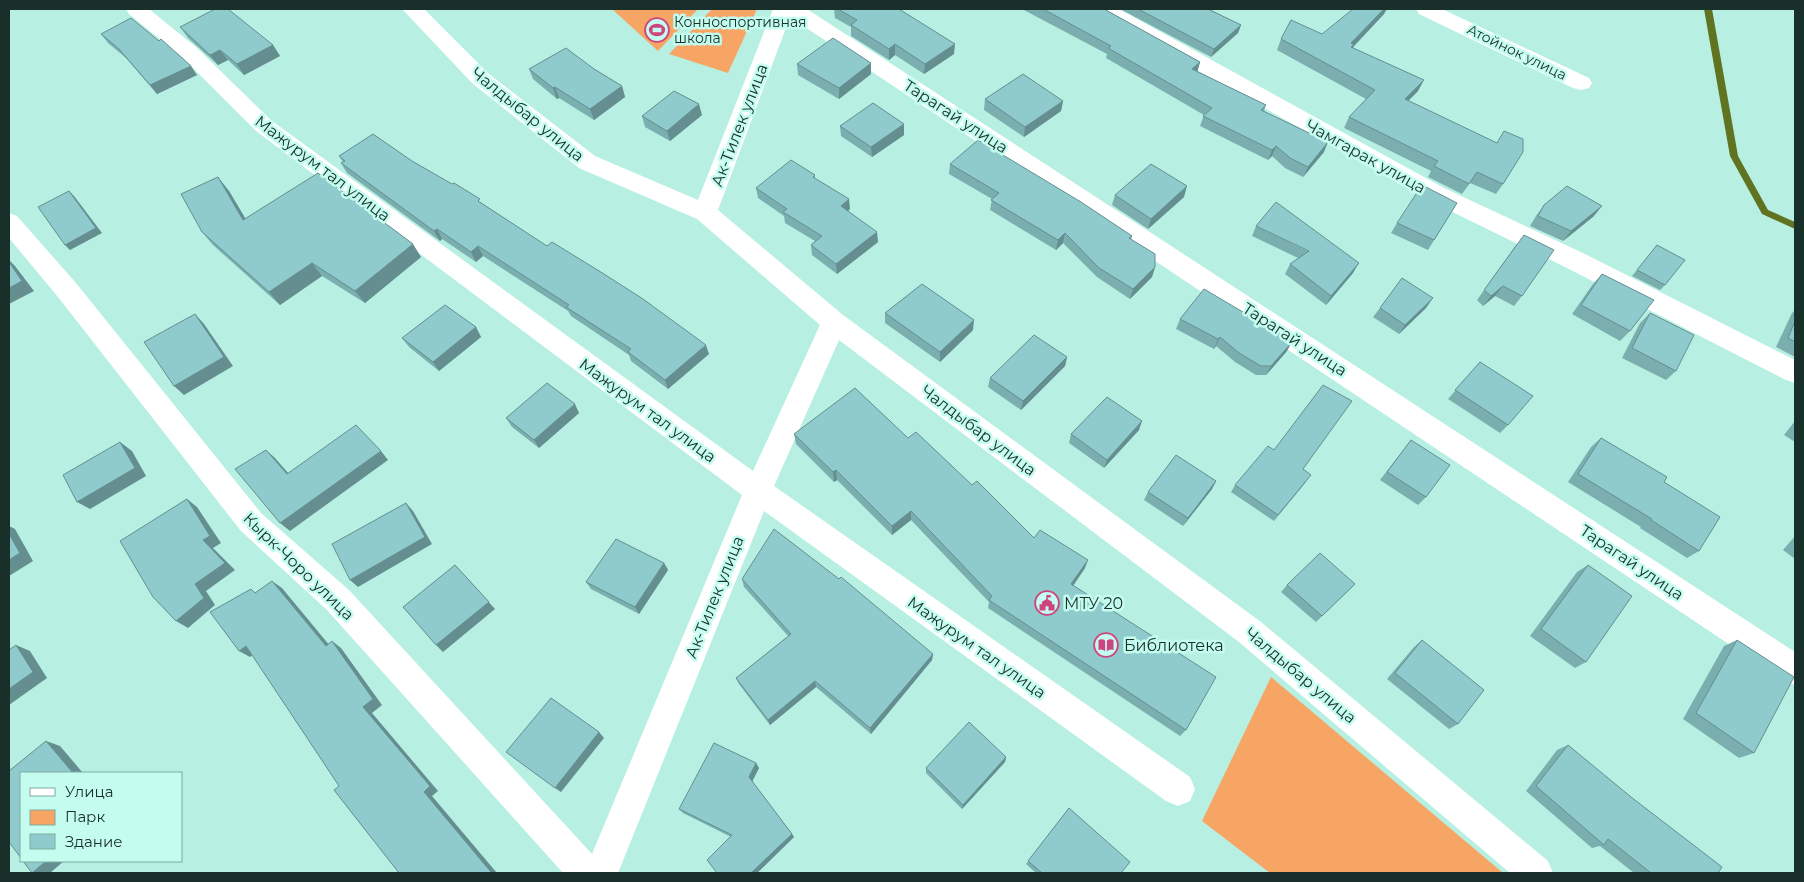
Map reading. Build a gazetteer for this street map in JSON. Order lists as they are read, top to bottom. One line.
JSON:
{"streets":{"street":["Атойнок улица","Чалдыбар улица","Тарагай улица","Ак-Тилек улица","Чамгарак улица","Мажурум тал улица","Кырк-Чоро улица"]},"crossings":[["Чалдыбар улица","Ак-Тилек улица"],["Ак-Тилек улица","Мажурум тал улица"]],"places":{"sports":["Конноспортивная школа"],"public building":["МТУ 20"],"library":["Библиотека"]},"legend":["Улица","Парк","Здание"]}
